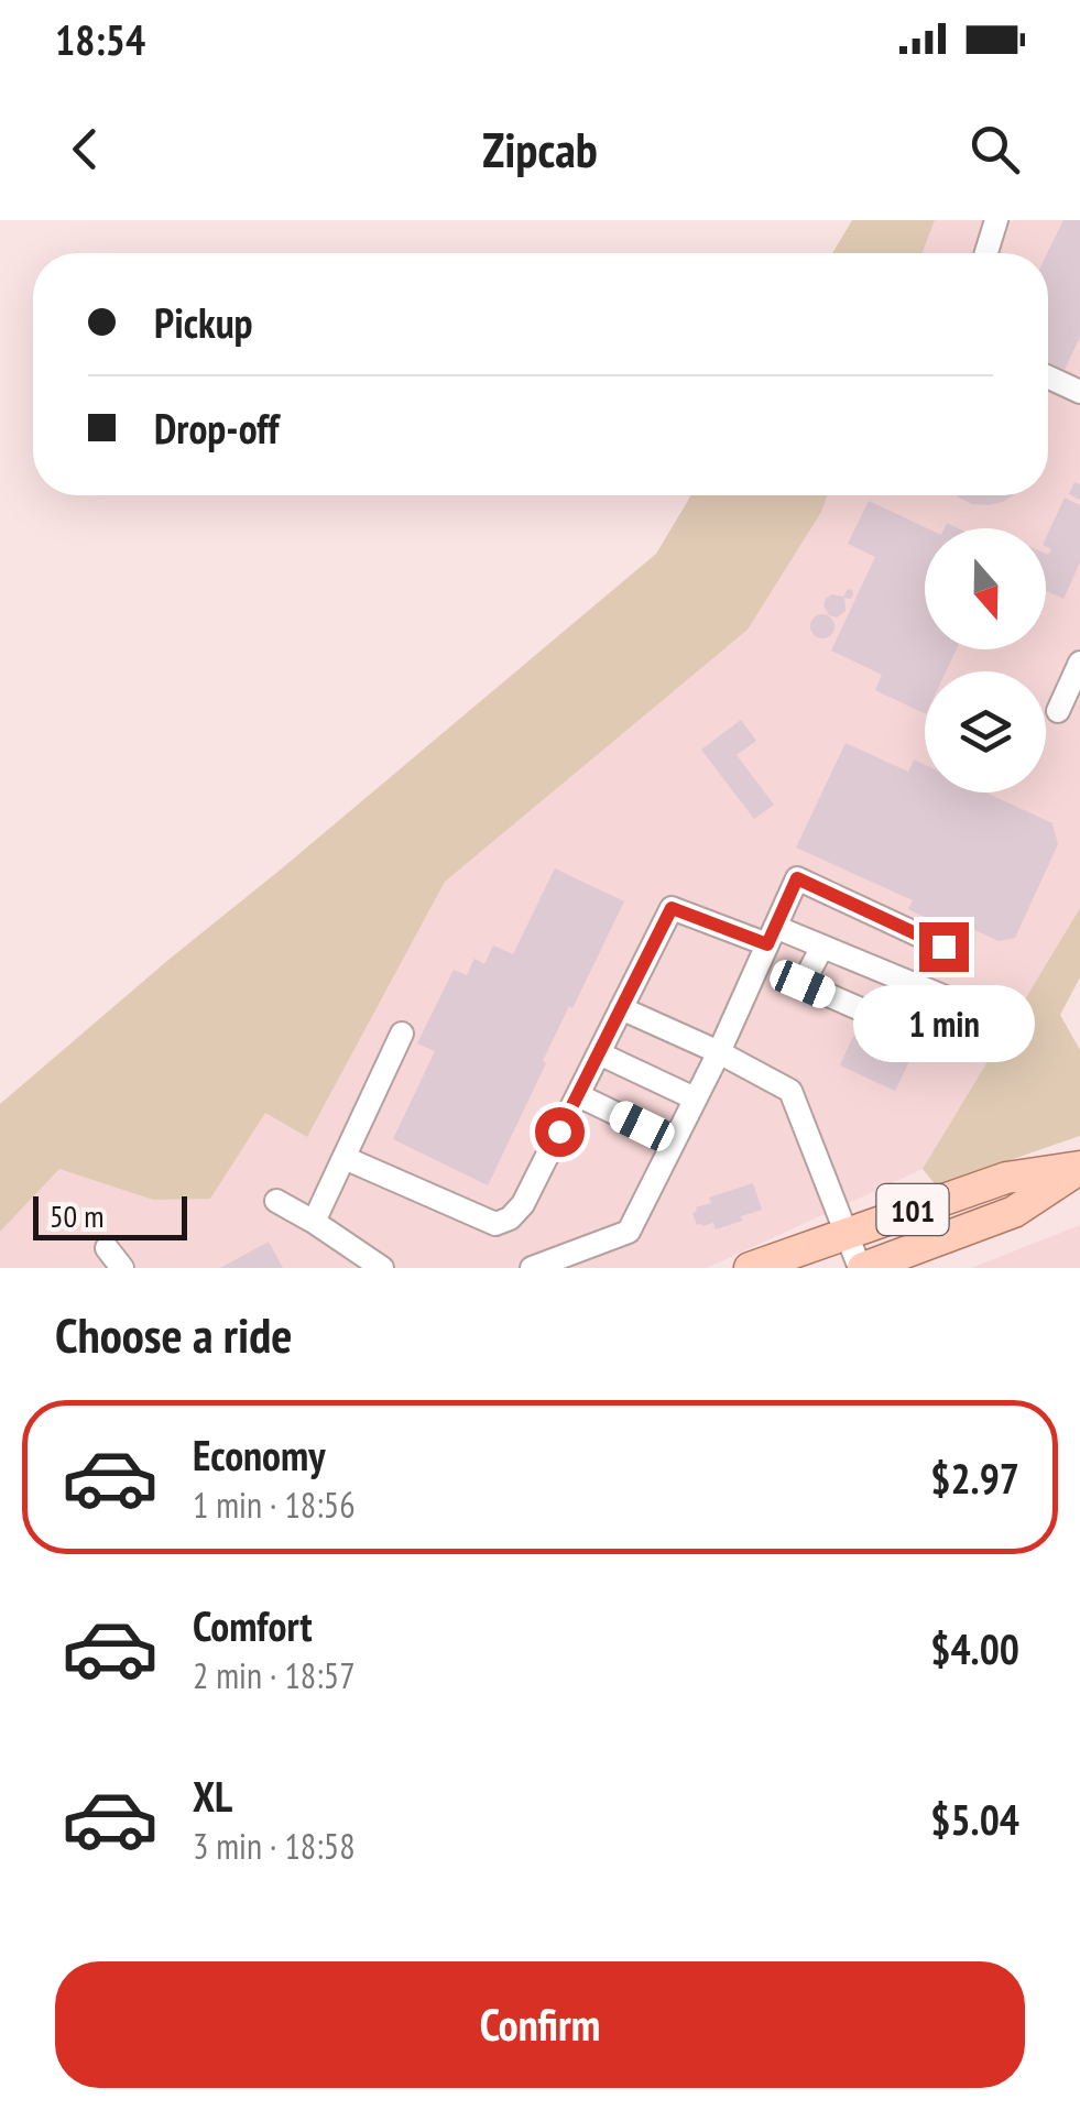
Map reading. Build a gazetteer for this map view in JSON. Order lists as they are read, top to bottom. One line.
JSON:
{"streets":{"main road":["101"]},"scale_bar":"50 m","north":"bottom","page":{"status":"18:54","header":"Zipcab","banner":["Pickup","Drop-off"],"bubble":"1 min","scale":"50 m","heading":"Choose a ride","list":[{"name":"Economy","note":"1 min · 18:56","value":"$2.97"},{"name":"Comfort","note":"2 min · 18:57","value":"$4.00"},{"name":"XL","note":"3 min · 18:58","value":"$5.04"}],"buttons":"Confirm"}}
